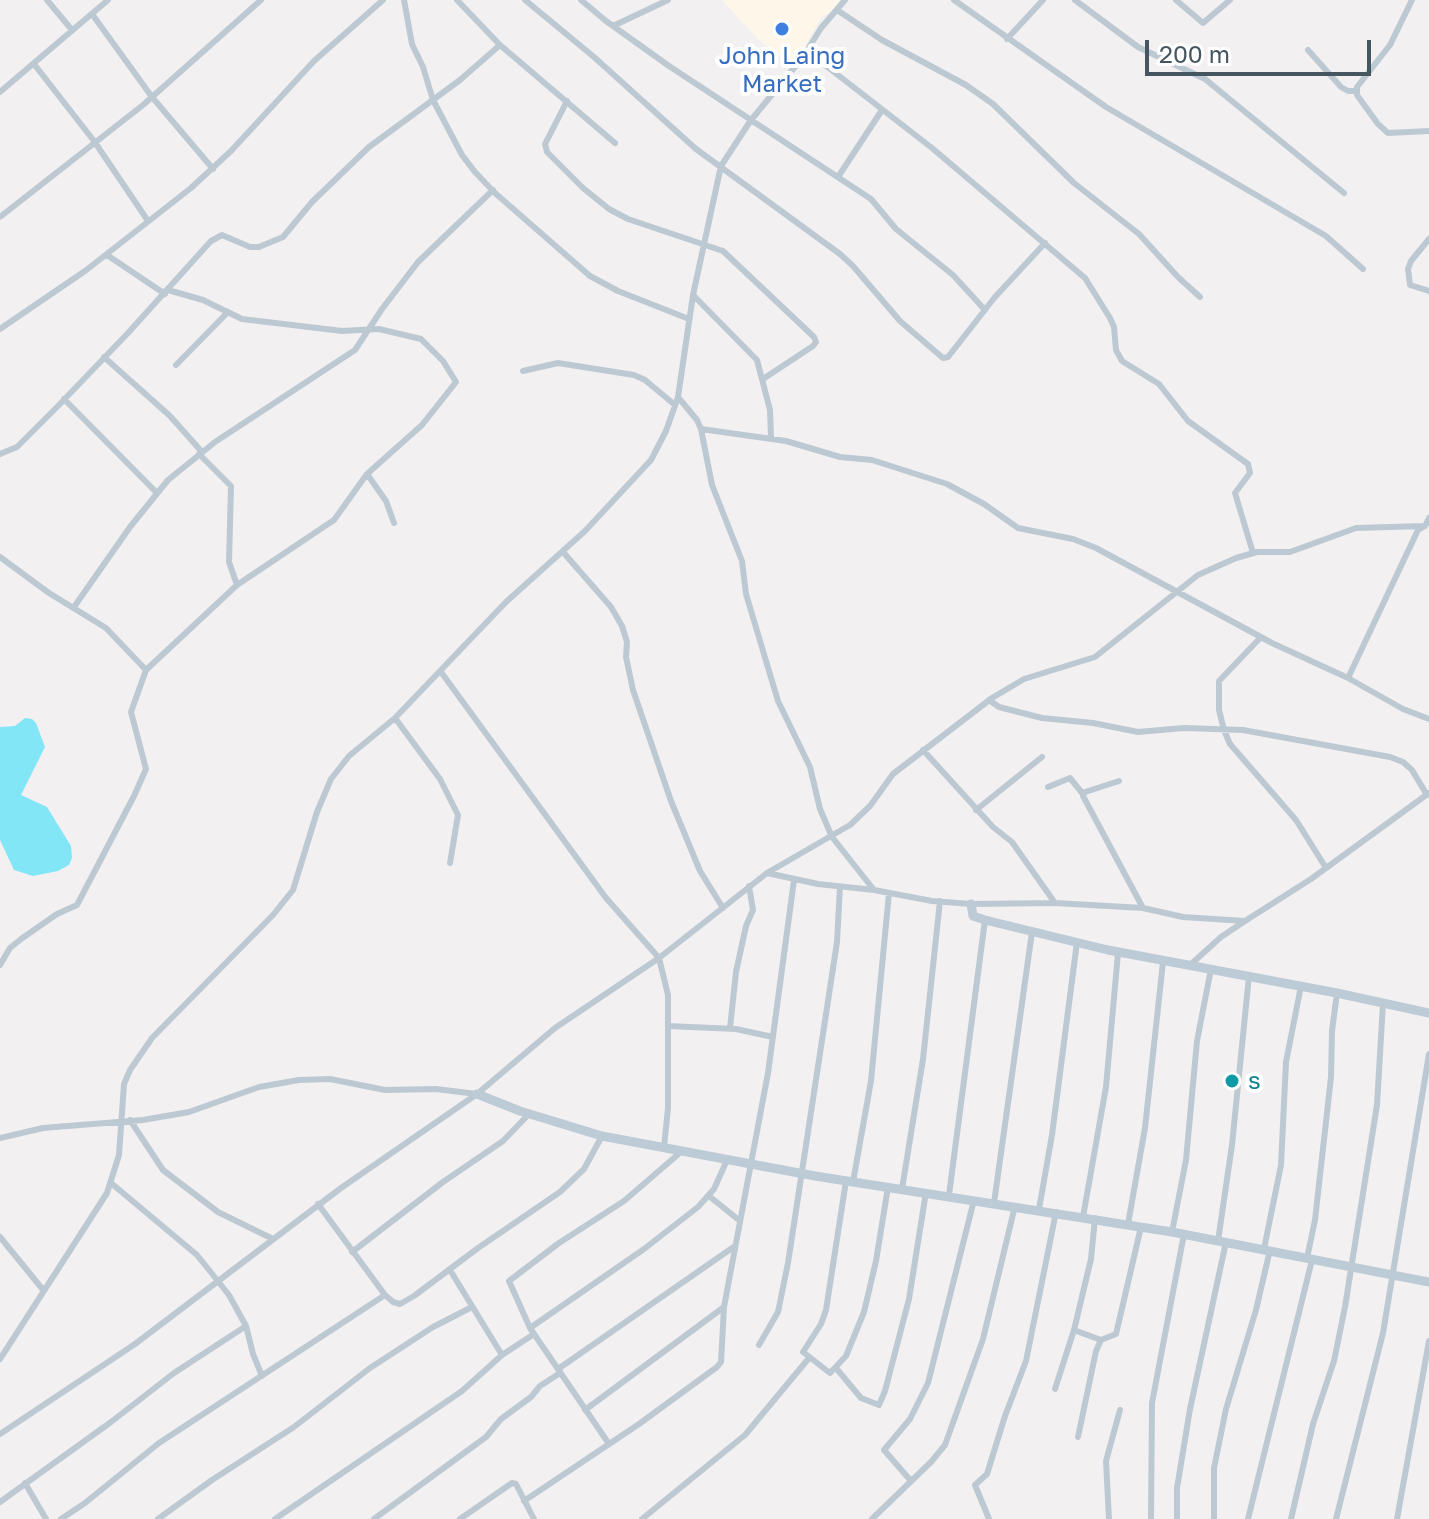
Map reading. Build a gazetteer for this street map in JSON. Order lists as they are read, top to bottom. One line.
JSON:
{"places":["John Laing Market","s"],"scale_bar":"200 m"}
